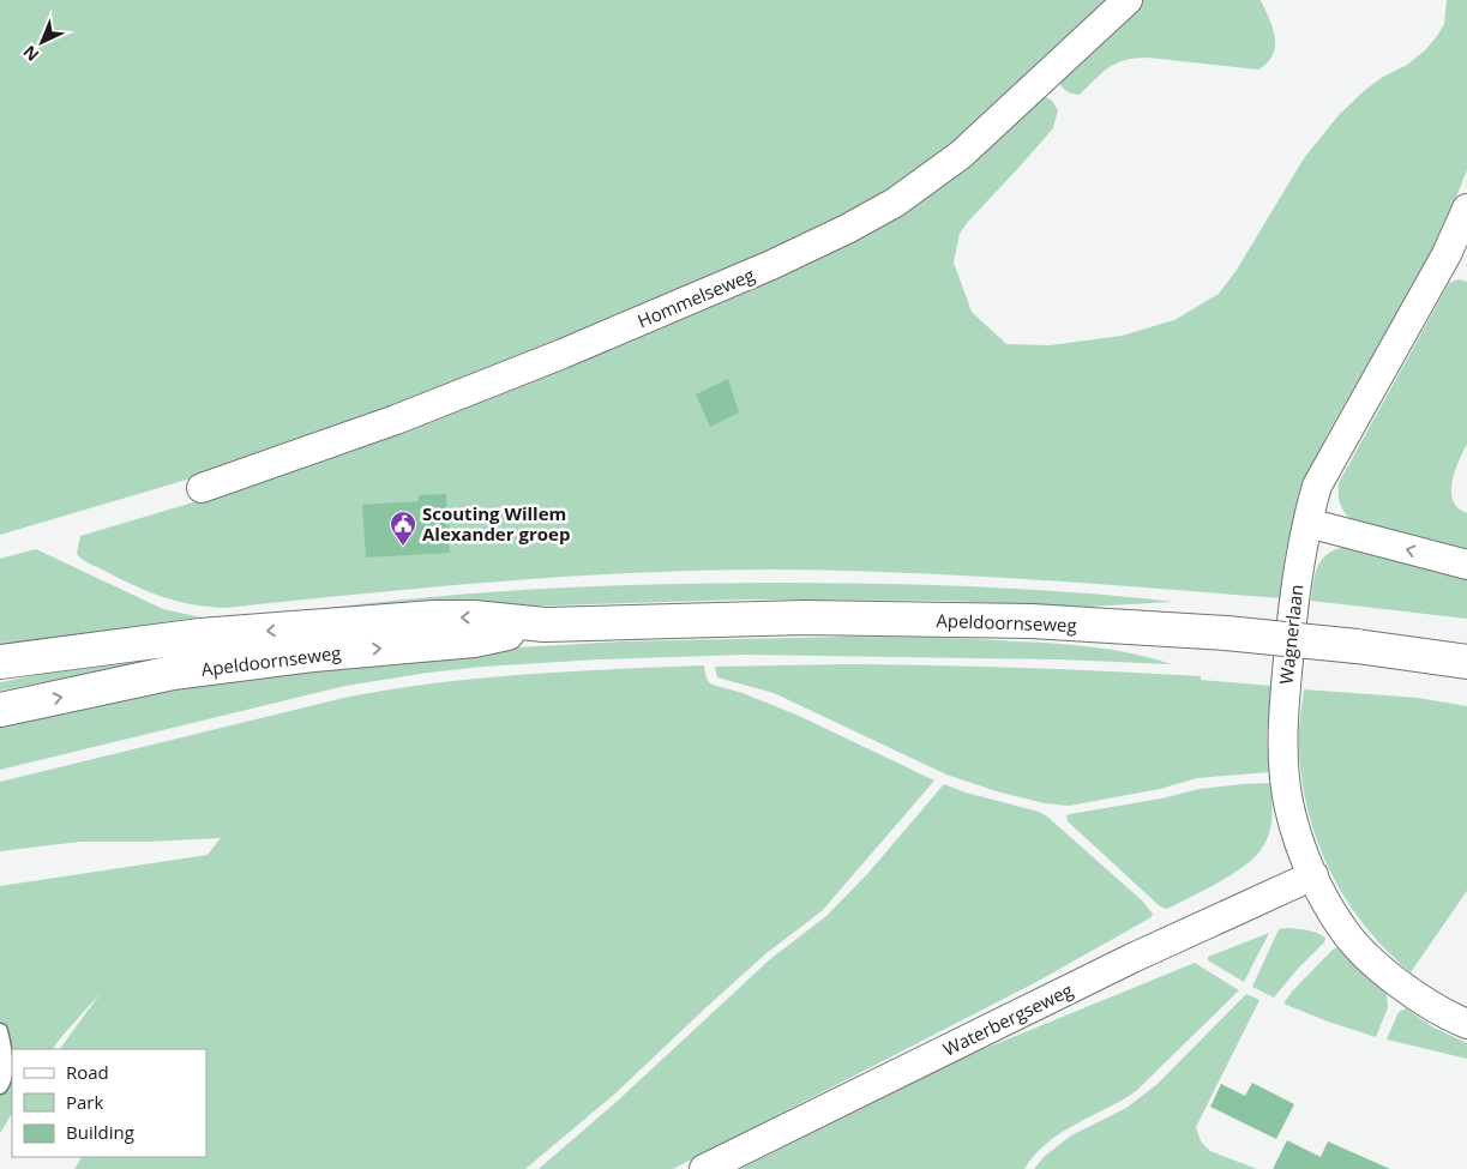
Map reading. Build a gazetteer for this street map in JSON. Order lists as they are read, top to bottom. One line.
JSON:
{"streets":{"main road":["Apeldoornseweg"],"street":["Hommelseweg","Wagnerlaan","Waterbergseweg"]},"crossings":[["Wagnerlaan","Waterbergseweg"]],"places":{"public building":["Scouting Willem Alexander groep"]},"legend":["Road","Park","Building"],"north":"bottom left"}
